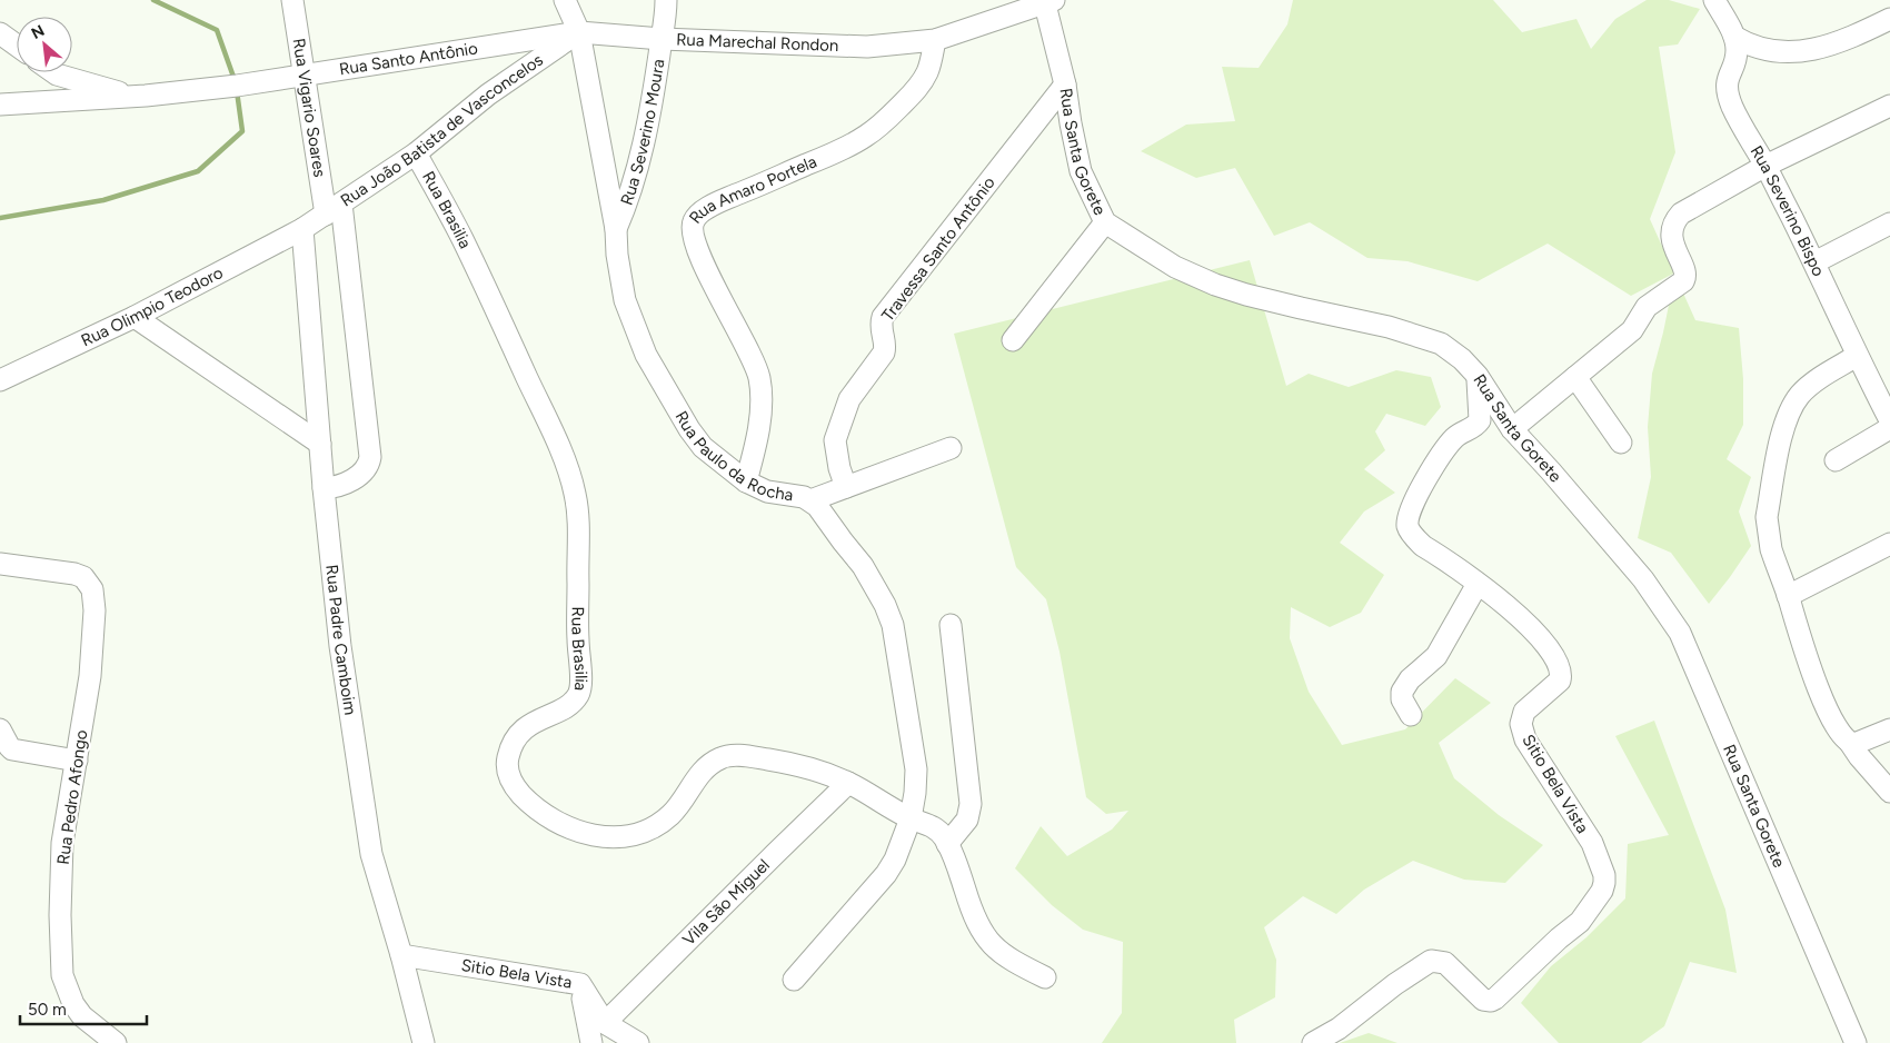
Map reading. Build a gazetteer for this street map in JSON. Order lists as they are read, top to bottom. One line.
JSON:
{"streets":{"street":["Rua Marechal Rondon","Rua Santo Antônio","Rua Vigario Soares","Rua João Batista de Vasconcelos","Rua Severino Moura","Rua Santa Gorete","Rua Amaro Portela","Rua Brasilia","Rua Severino Bispo","Travessa Santo Antônio","Rua Olimpio Teodoro","Rua Paulo da Rocha","Rua Padre Camboim","Sitio Bela Vista","Rua Pedro Afongo","Vila São Miguel"]},"crossings":[["Rua Marechal Rondon","Rua Santo Antônio"],["Rua Marechal Rondon","Rua João Batista de Vasconcelos"],["Rua Marechal Rondon","Rua Severino Moura"],["Rua Marechal Rondon","Rua Santa Gorete"],["Rua Marechal Rondon","Rua Amaro Portela"],["Rua Marechal Rondon","Rua Paulo da Rocha"],["Rua Santo Antônio","Rua Vigario Soares"],["Rua Santo Antônio","Rua João Batista de Vasconcelos"],["Rua Santo Antônio","Rua Paulo da Rocha"],["Rua Vigario Soares","Rua João Batista de Vasconcelos"],["Rua Vigario Soares","Rua Padre Camboim"],["Rua João Batista de Vasconcelos","Rua Brasilia"],["Rua João Batista de Vasconcelos","Rua Olimpio Teodoro"],["Rua João Batista de Vasconcelos","Rua Paulo da Rocha"],["Rua João Batista de Vasconcelos","Rua Padre Camboim"],["Rua Severino Moura","Rua Paulo da Rocha"],["Rua Santa Gorete","Travessa Santo Antônio"],["Rua Santa Gorete","Sitio Bela Vista"],["Rua Amaro Portela","Rua Paulo da Rocha"],["Rua Brasilia","Vila São Miguel"],["Rua Olimpio Teodoro","Rua Padre Camboim"],["Rua Padre Camboim","Sitio Bela Vista"],["Sitio Bela Vista","Vila São Miguel"]],"scale_bar":"50 m","north":"top left"}
